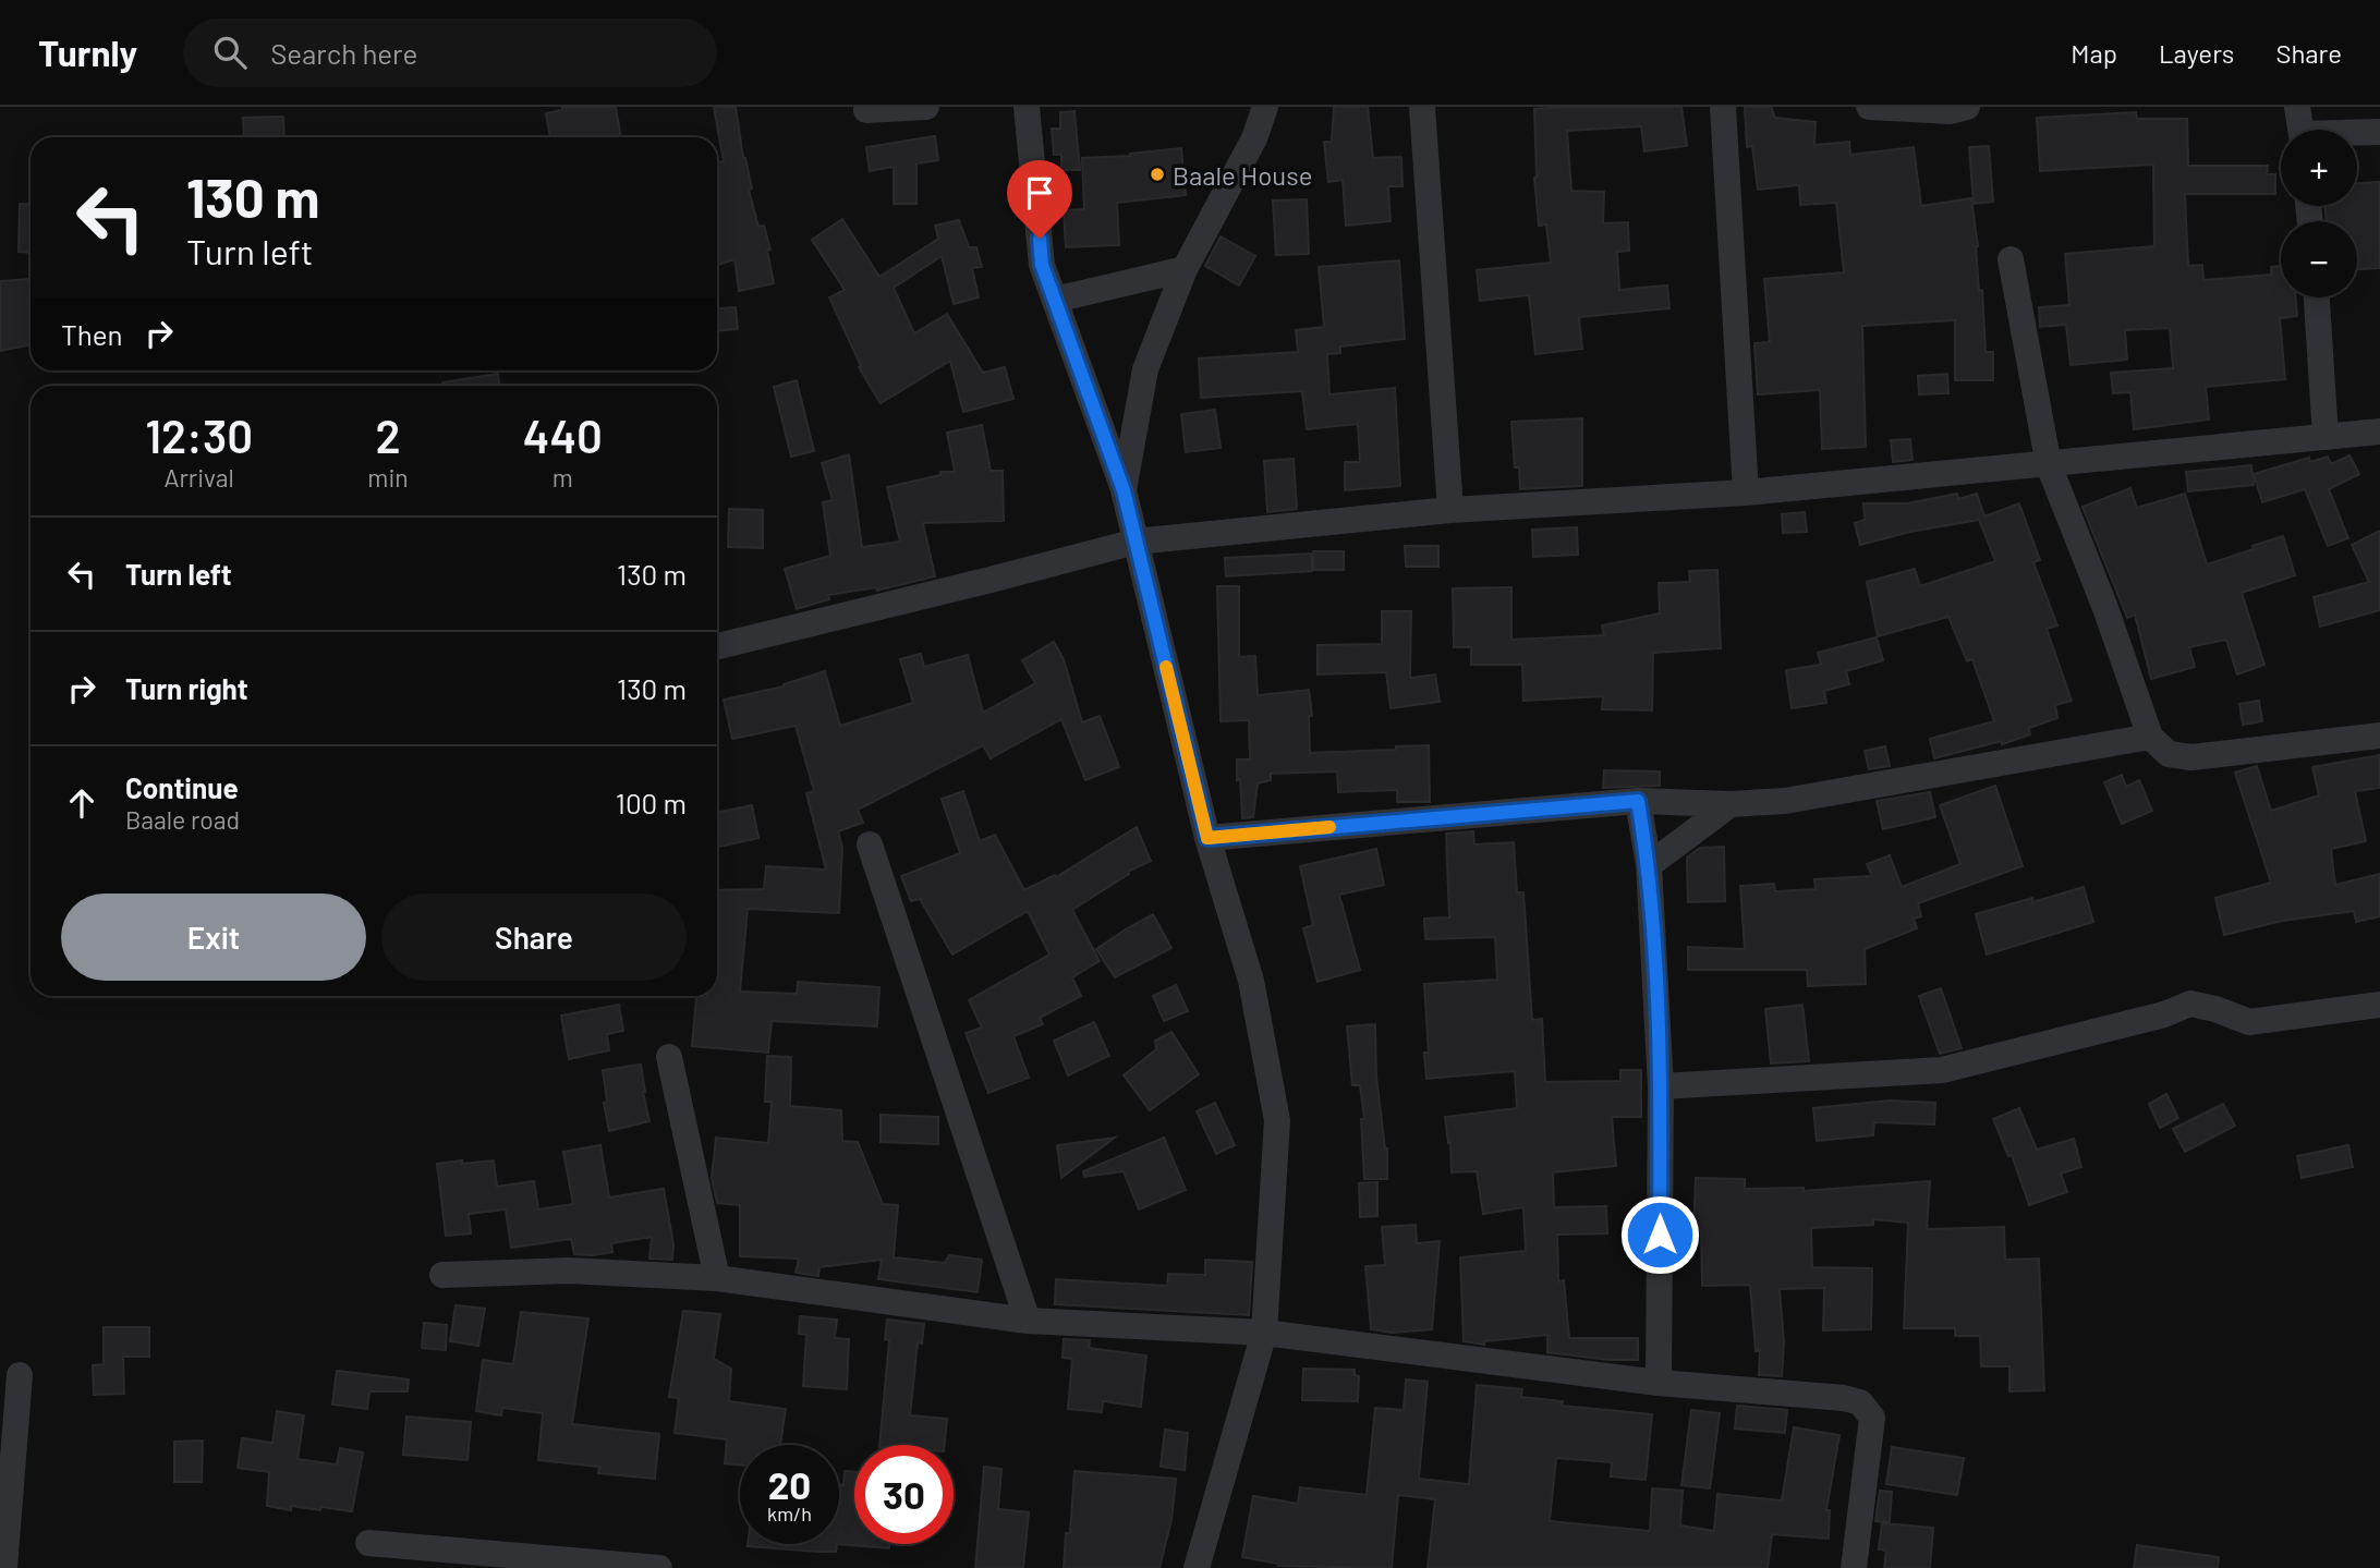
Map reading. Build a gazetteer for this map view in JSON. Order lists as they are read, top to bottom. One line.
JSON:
{"places":["Baale House"],"page":{"header":"Turnly","search":"Search here","nav":["Map","Layers","Share"],"map_buttons":["+","−"],"turn":["130 m","Turn left"],"then":"Then","eta":["12:30","Arrival","2","min","440","m"],"list":[{"name":"Turn left","value":"130 m"},{"name":"Turn right","value":"130 m"},{"name":"Continue","note":"Baale road","value":"100 m"}],"buttons":["Exit","Share"],"speed":"20 km/h","limit":"30"}}
